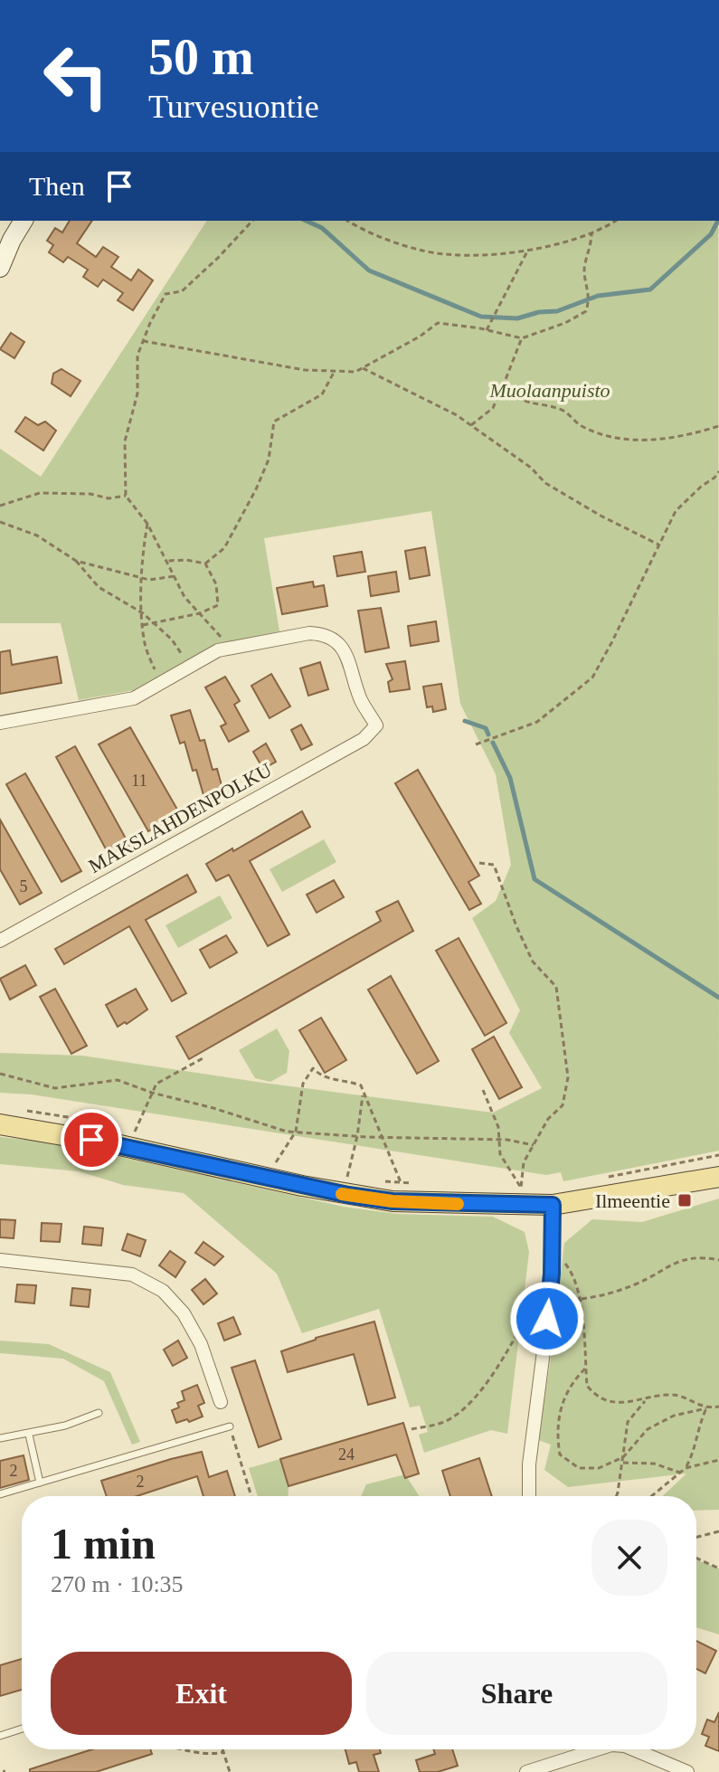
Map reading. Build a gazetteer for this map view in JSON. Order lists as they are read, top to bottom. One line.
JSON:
{"streets":{"street":["MAKSLAHDENPOLKU"]},"parks":["Muolaanpuisto"],"places":{"transit":["Ilmeentie"]},"house_numbers":["11","5","24","2","2"],"page":{"turn":["50 m","Turvesuontie"],"then":"Then","heading":["1 min","270 m · 10:35"],"buttons":["Exit","Share"]}}
